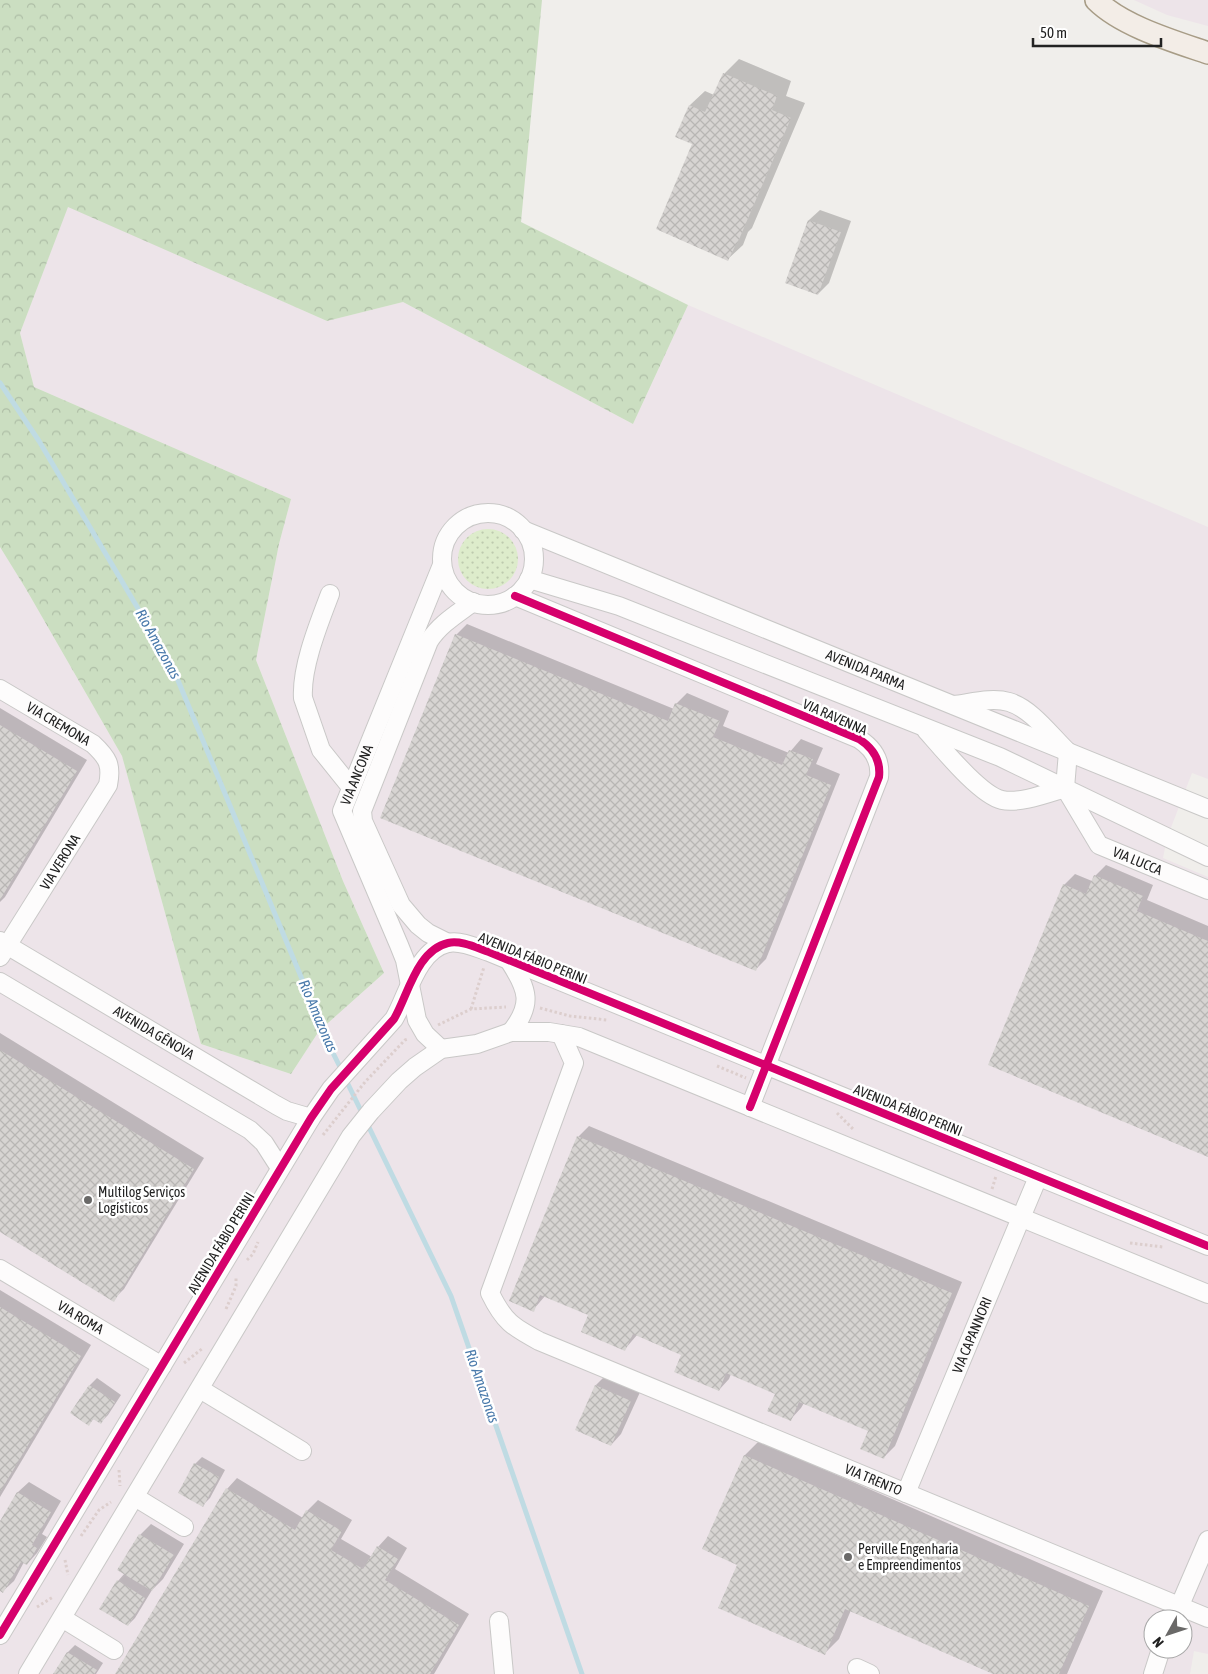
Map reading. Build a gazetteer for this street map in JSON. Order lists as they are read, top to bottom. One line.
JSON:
{"streets":{"street":["AVENIDA PARMA","VIA RAVENNA","VIA CREMONA","VIA ANCONA","VIA LUCCA","VIA VERONA","AVENIDA FÁBIO PERINI","AVENIDA GÊNOVA","VIA ROMA","VIA CAPANNORI","VIA TRENTO"]},"crossings":[["AVENIDA PARMA","VIA RAVENNA"],["AVENIDA PARMA","VIA ANCONA"],["VIA RAVENNA","VIA ANCONA"],["VIA RAVENNA","AVENIDA FÁBIO PERINI"],["VIA CREMONA","VIA VERONA"],["VIA ANCONA","AVENIDA FÁBIO PERINI"],["VIA VERONA","AVENIDA GÊNOVA"],["AVENIDA FÁBIO PERINI","AVENIDA GÊNOVA"],["AVENIDA FÁBIO PERINI","VIA ROMA"],["AVENIDA FÁBIO PERINI","VIA CAPANNORI"],["VIA CAPANNORI","VIA TRENTO"]],"water":["Rio Amazonas"],"places":["Multilog Serviços Logísticos","Perville Engenharia e Empreendimentos"],"scale_bar":"50 m","north":"bottom left"}
